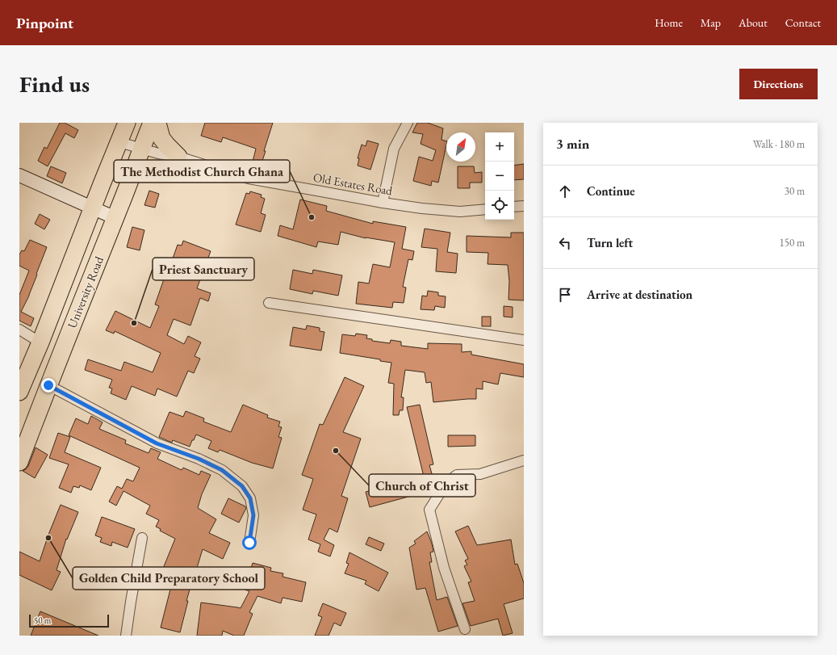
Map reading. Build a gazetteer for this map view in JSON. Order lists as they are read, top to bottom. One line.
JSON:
{"streets":{"highway":["University Road"],"street":["Old Estates Road"]},"crossings":[["Old Estates Road","University Road"]],"places":["The Methodist Church Ghana","Priest Sanctuary","Church of Christ","Golden Child Preparatory School"],"scale_bar":"50 m","north":"top right","page":{"header":"Pinpoint","nav":["Home","Map","About","Contact"],"buttons":"Directions","title":"Find us","heading":["3 min","Walk · 180 m"],"map_buttons":["+","−"],"list":[["Continue","30 m"],["Turn left","150 m"],"Arrive at destination"],"scale":"50 m"}}
